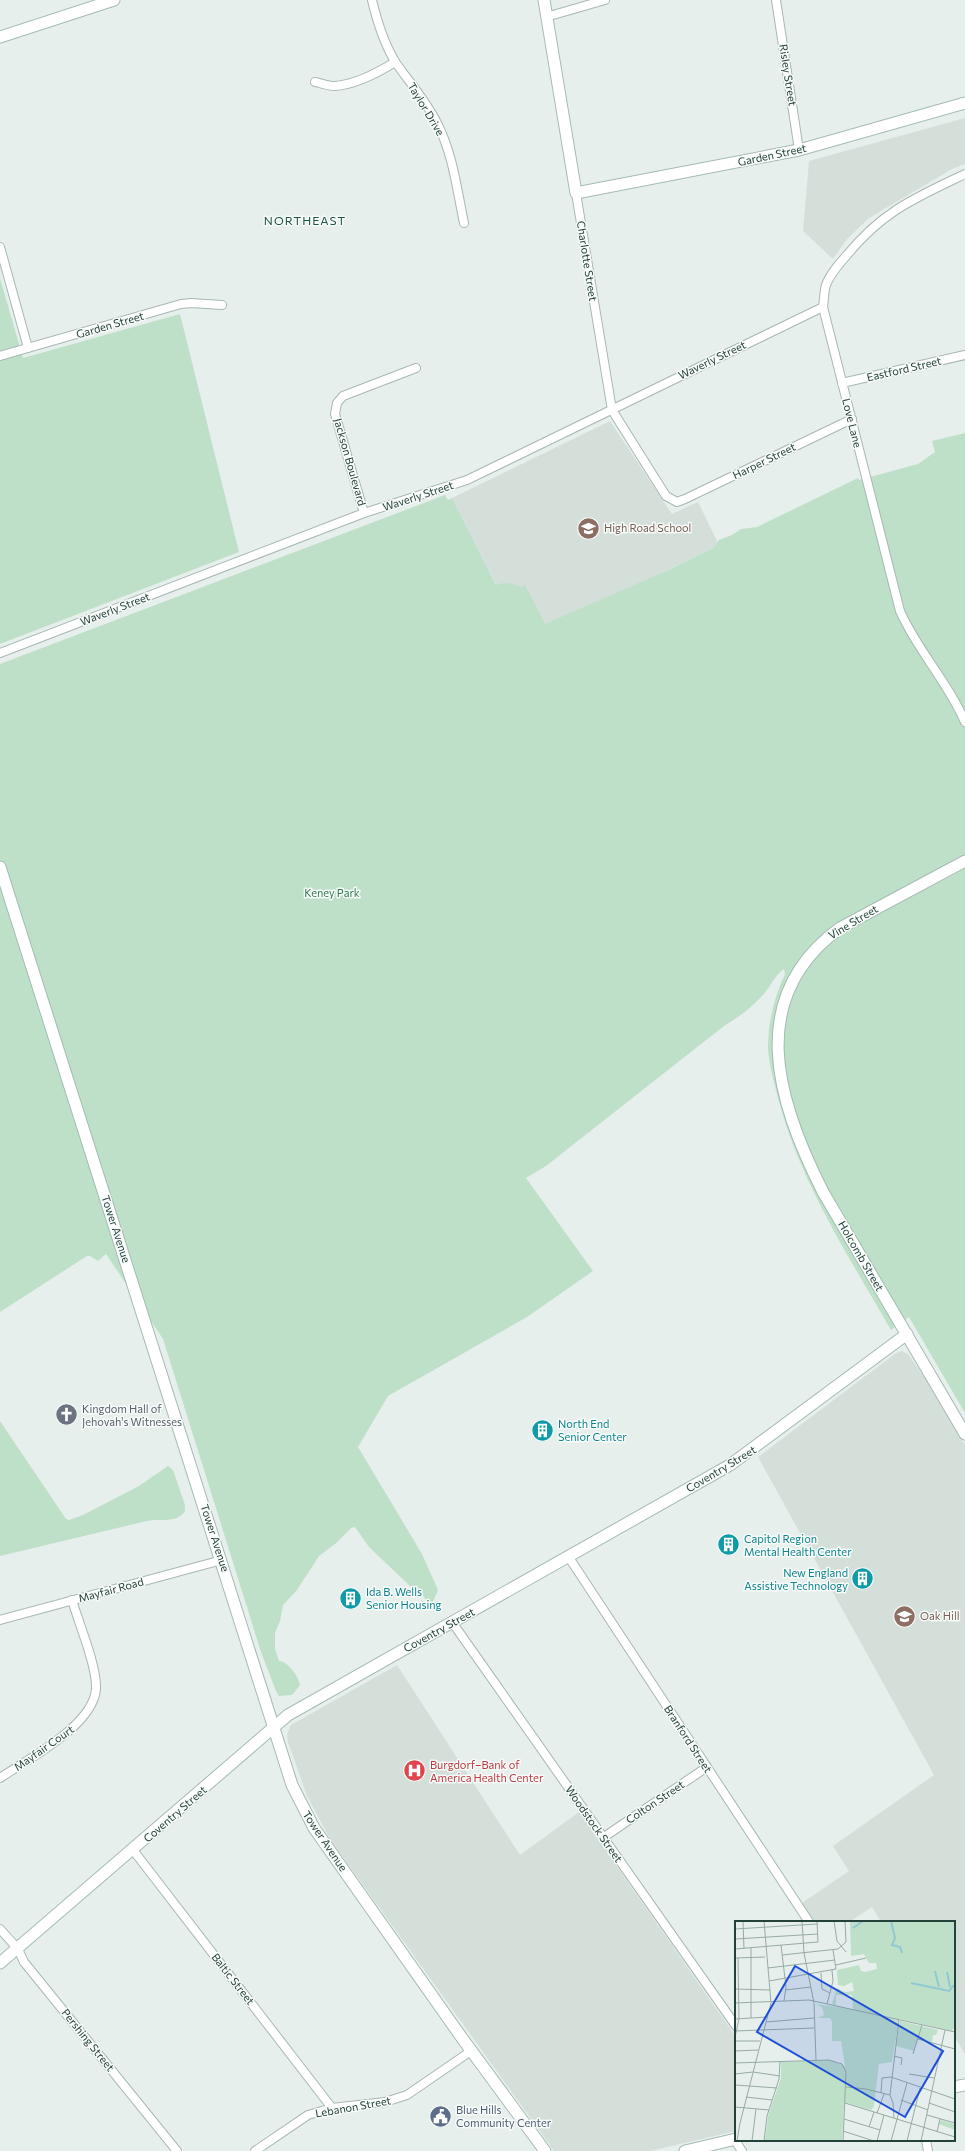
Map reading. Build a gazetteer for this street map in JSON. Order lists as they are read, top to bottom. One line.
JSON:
{"streets":{"street":["Risley Street","Taylor Drive","Garden Street","Charlotte Street","Waverly Street","Eastford Street","Love Lane","Harper Street","Jackson Boulevard","Vine Street","Tower Avenue","Holcomb Street","Coventry Street","Mayfair Road","Branford Street","Mayfair Court","Colton Street","Woodstock Street","Baltic Street","Pershing Street","Lebanon Street"]},"crossings":[["Risley Street","Garden Street"],["Garden Street","Charlotte Street"],["Charlotte Street","Waverly Street"],["Charlotte Street","Harper Street"],["Waverly Street","Love Lane"],["Waverly Street","Jackson Boulevard"],["Eastford Street","Love Lane"],["Love Lane","Harper Street"],["Vine Street","Holcomb Street"],["Tower Avenue","Coventry Street"],["Tower Avenue","Mayfair Road"],["Tower Avenue","Lebanon Street"],["Holcomb Street","Coventry Street"],["Coventry Street","Branford Street"],["Coventry Street","Woodstock Street"],["Coventry Street","Baltic Street"],["Coventry Street","Pershing Street"],["Mayfair Road","Mayfair Court"],["Branford Street","Colton Street"],["Colton Street","Woodstock Street"],["Baltic Street","Lebanon Street"]],"districts":["NORTHEAST"],"parks":["Keney Park"],"places":{"school or university":["High Road School","Oak Hill"],"church":["Kingdom Hall of Jehovah's Witnesses"],"building":["North End Senior Center","Capitol Region Mental Health Center","New England Assistive Technology","Ida B. Wells Senior Housing"],"hospital":["Burgdorf–Bank of America Health Center"],"public building":["Blue Hills Community Center"]}}
